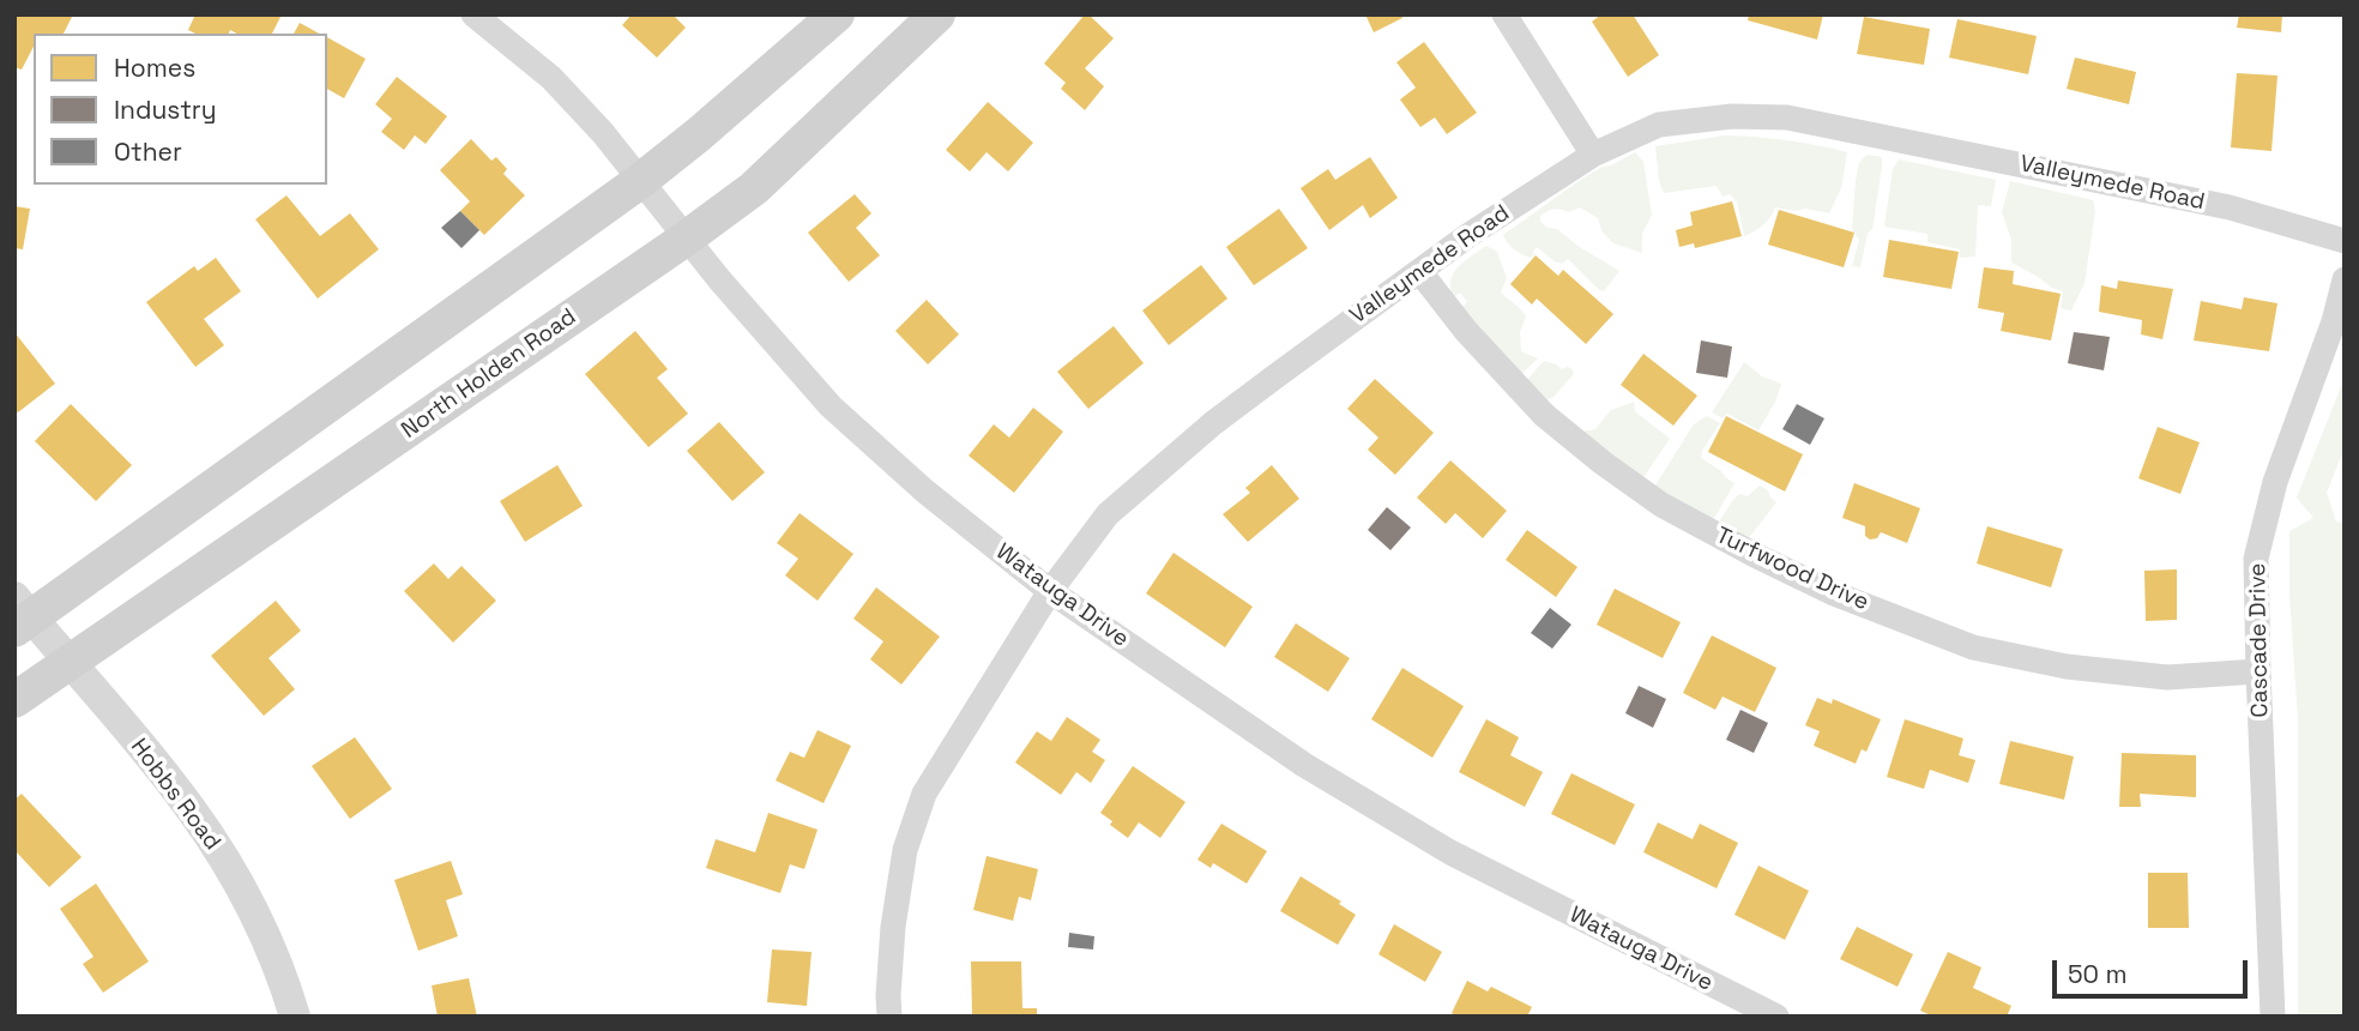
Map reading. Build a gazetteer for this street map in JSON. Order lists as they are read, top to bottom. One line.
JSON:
{"streets":{"main road":["North Holden Road"],"street":["Valleymede Road","Turfwood Drive","Watauga Drive","Cascade Drive","Hobbs Road"]},"crossings":[["Valleymede Road","Turfwood Drive"],["Valleymede Road","Watauga Drive"],["North Holden Road","Watauga Drive"],["North Holden Road","Hobbs Road"],["Turfwood Drive","Cascade Drive"]],"legend":["Homes","Industry","Other"],"scale_bar":"50 m"}
